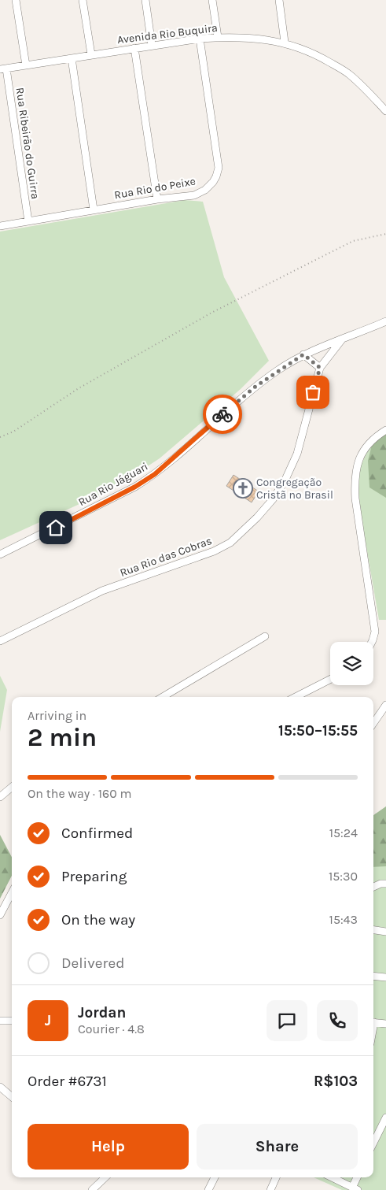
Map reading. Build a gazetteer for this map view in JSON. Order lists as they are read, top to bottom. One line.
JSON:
{"streets":{"street":["Avenida Rio Buquira","Rua Ribeirão do Guirra","Rua Rio do Peixe","Rua Rio Jáguari","Rua Rio das Cobras"]},"crossings":[["Avenida Rio Buquira","Rua Ribeirão do Guirra"],["Avenida Rio Buquira","Rua Rio do Peixe"],["Rua Ribeirão do Guirra","Rua Rio do Peixe"],["Rua Rio Jáguari","Rua Rio das Cobras"]],"places":{"church":["Congregação Cristã no Brasil"]},"page":{"heading":["2 min","Arriving in","15:50–15:55"],"panel":["Jordan","Courier · 4.8","Order #6731","R$103"],"bar":"On the way · 160 m","list":[["Confirmed","15:24"],["Preparing","15:30"],["On the way","15:43"],"Delivered"],"round":"J","buttons":["Help","Share"]}}
